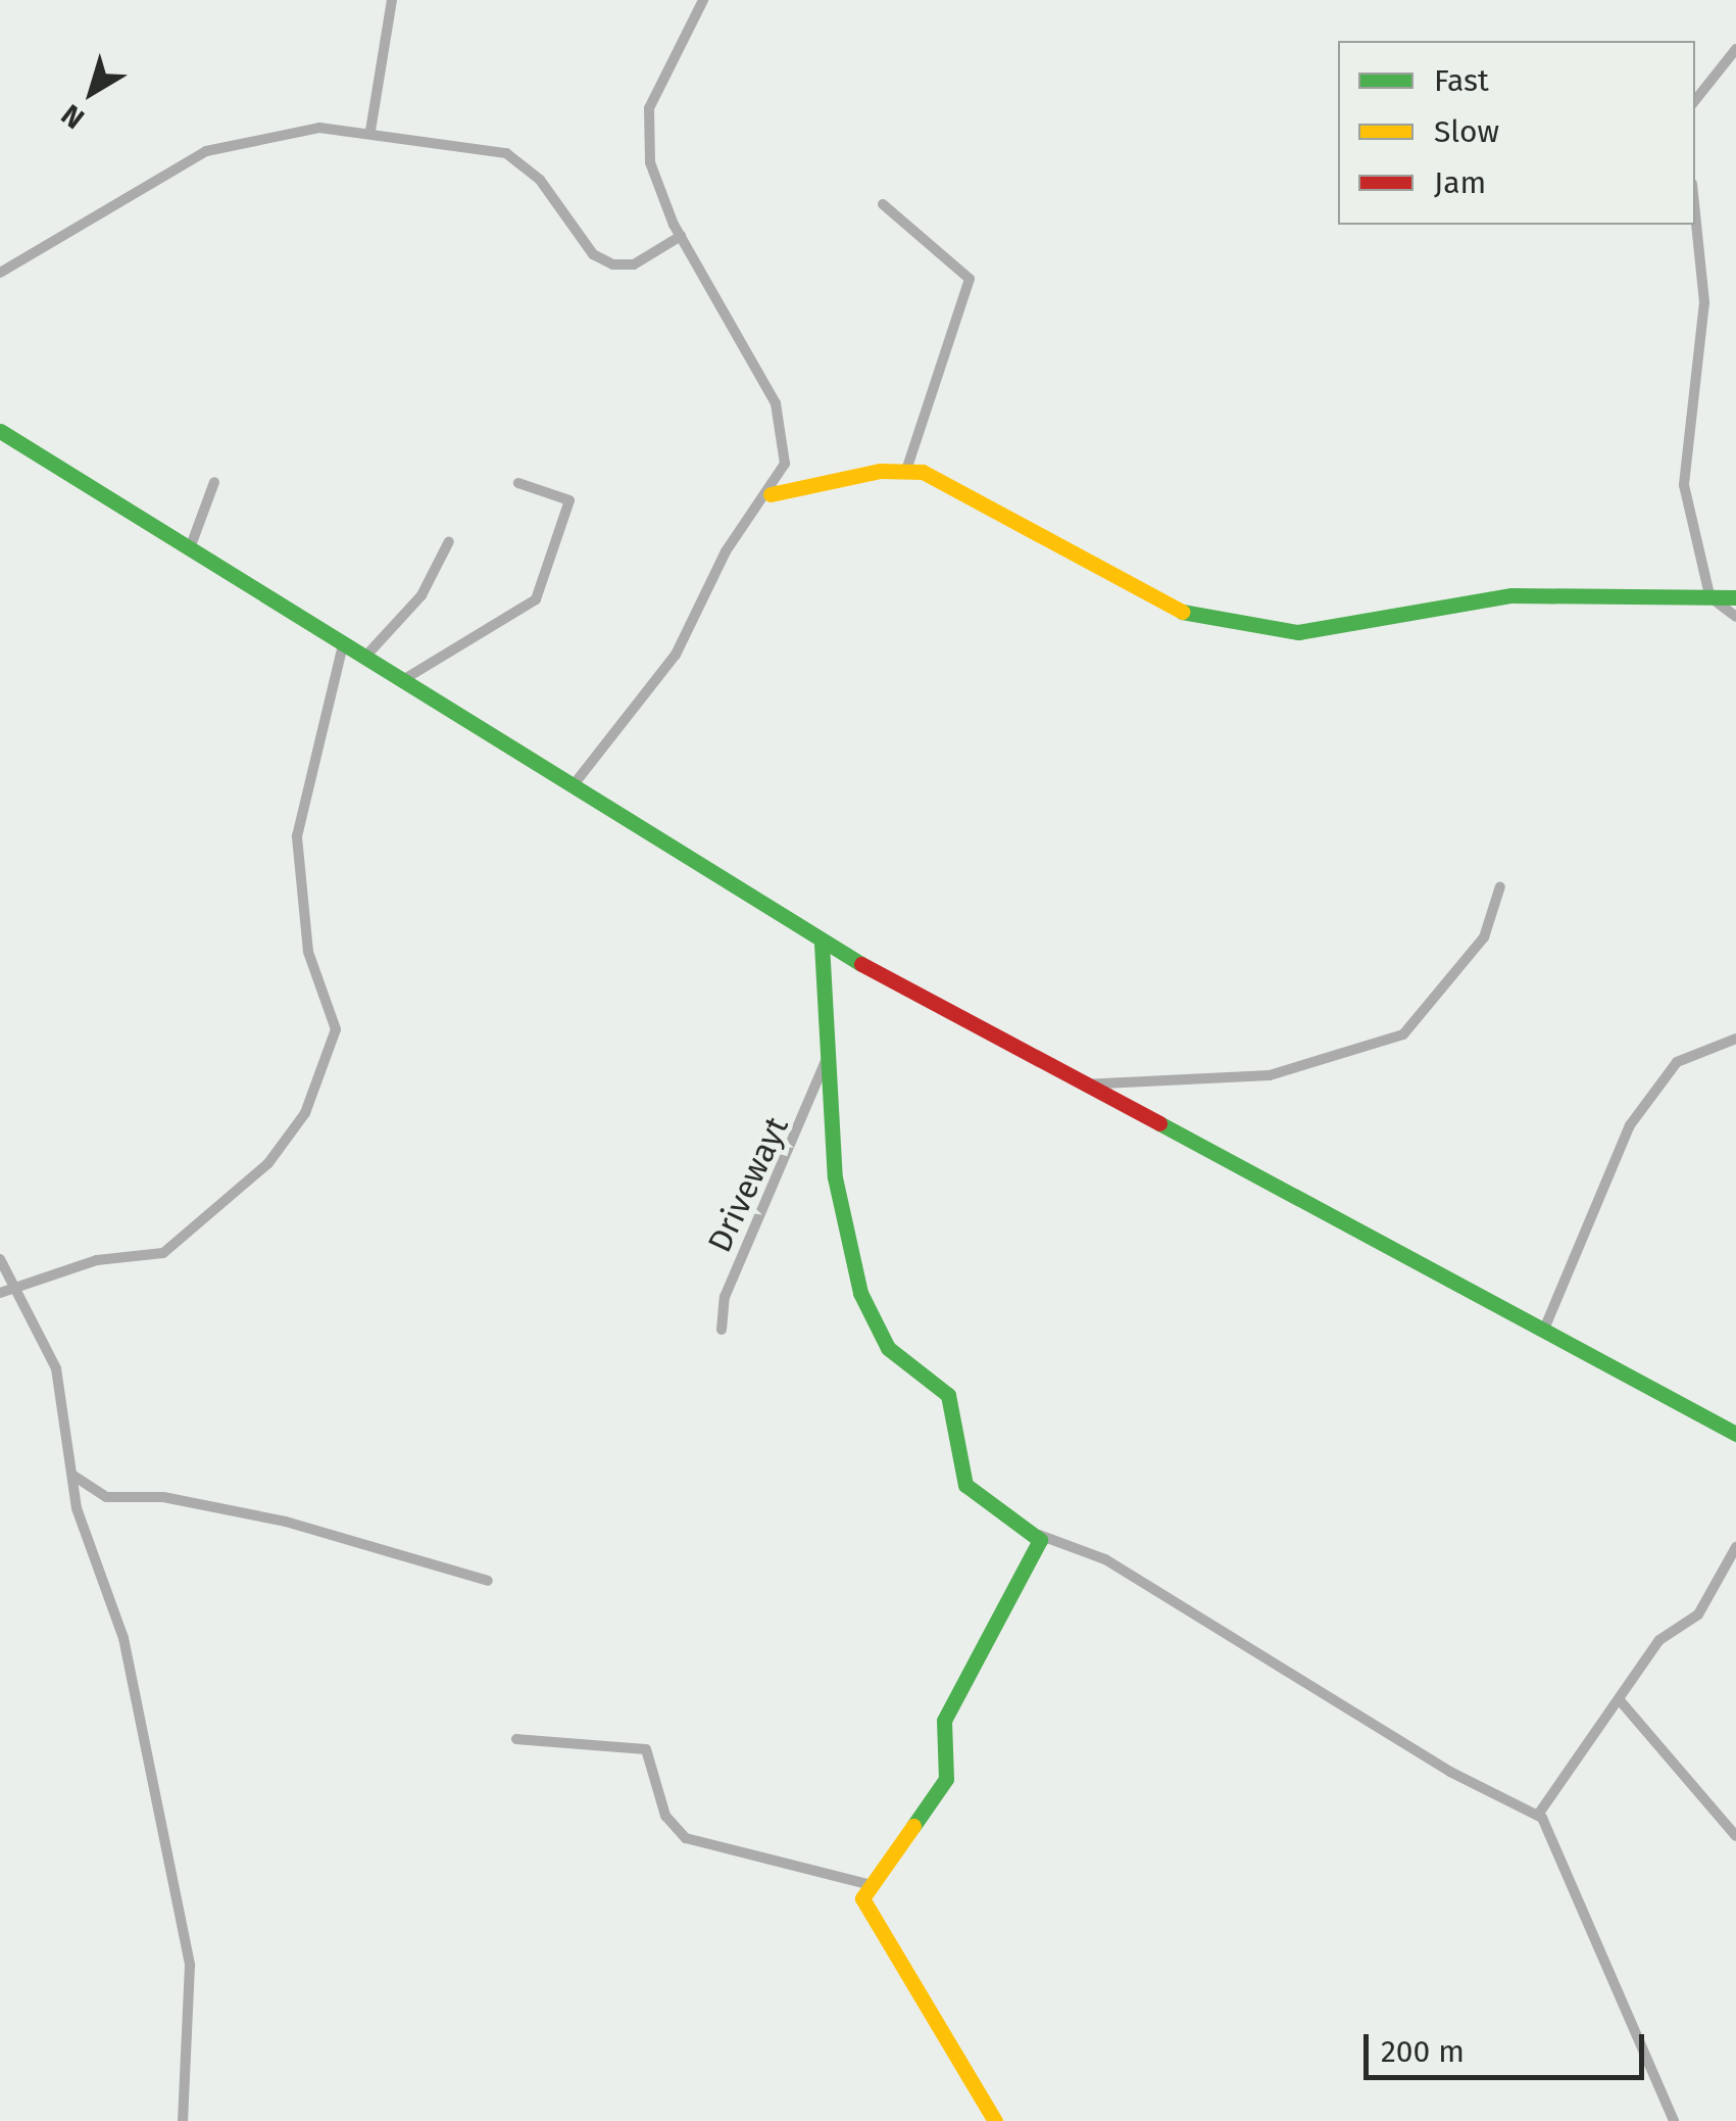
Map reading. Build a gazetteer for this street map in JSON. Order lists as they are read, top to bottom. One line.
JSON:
{"streets":{"street":["Drivewayt"]},"legend":["Fast","Slow","Jam"],"scale_bar":"200 m","north":"bottom left"}
